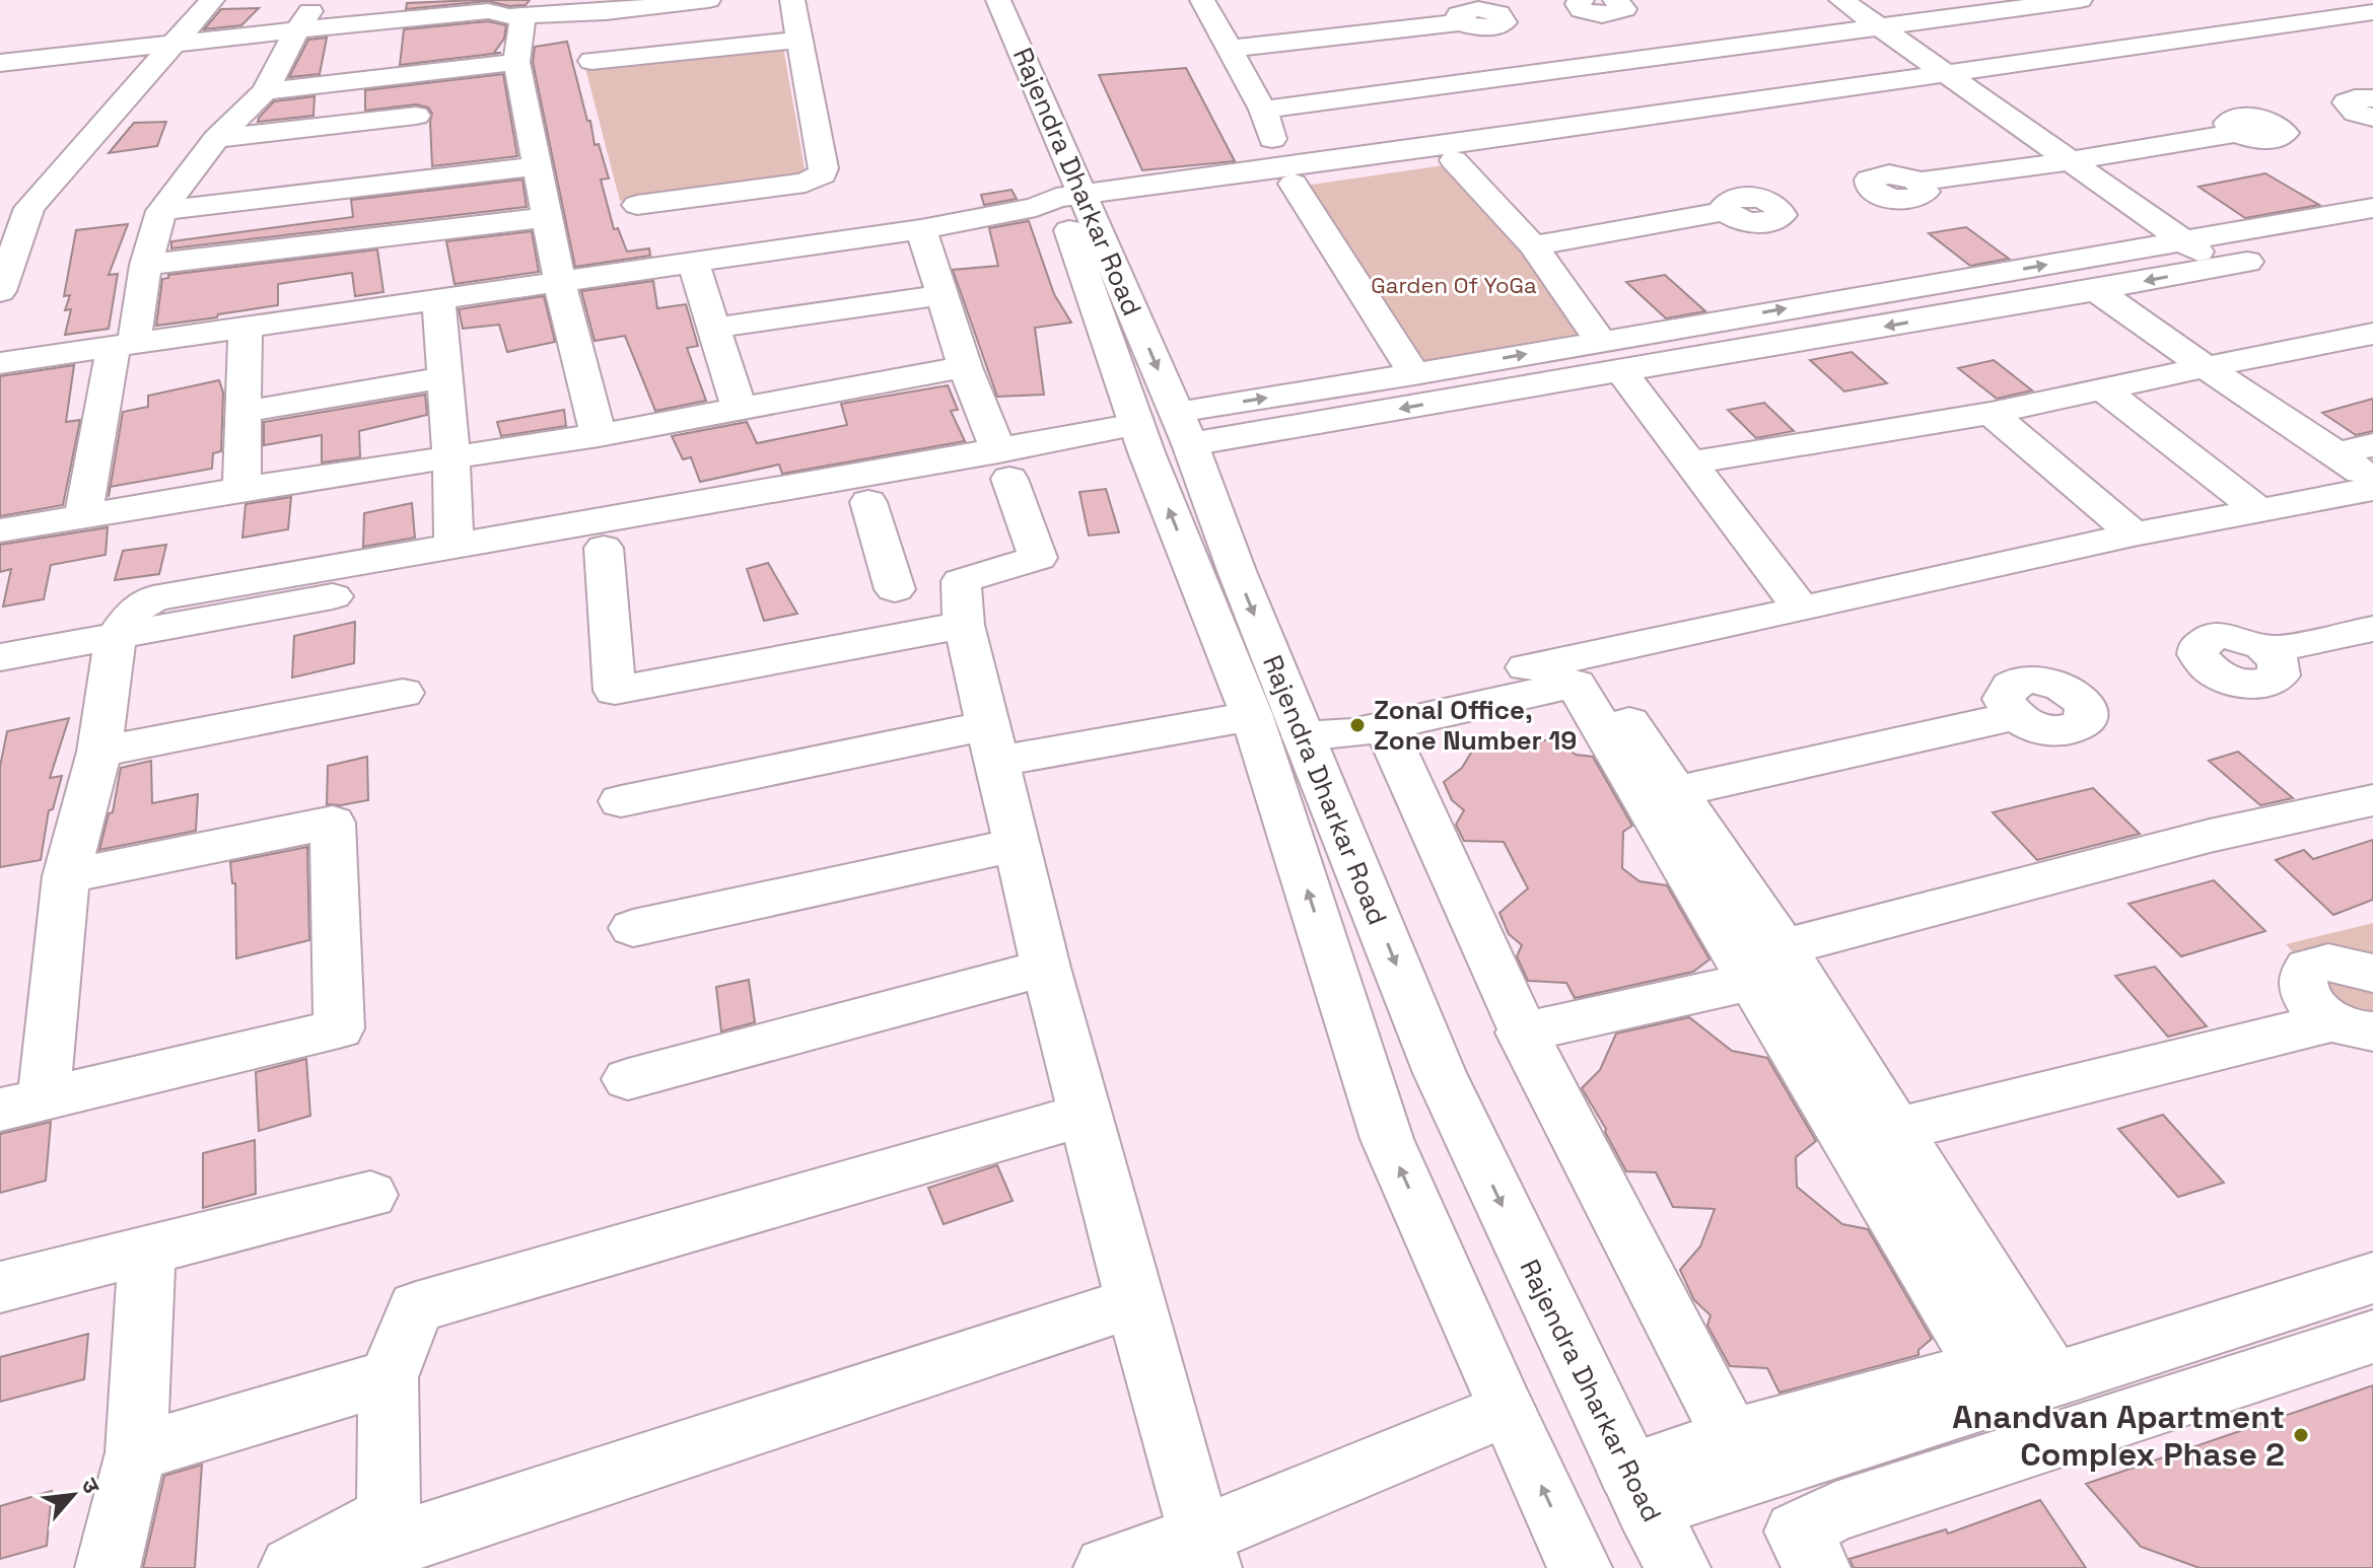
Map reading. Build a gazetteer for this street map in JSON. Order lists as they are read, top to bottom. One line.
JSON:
{"streets":{"street":["Rajendra Dharkar Road"]},"parks":["Garden Of YoGa"],"places":["Zonal Office, Zone Number 19","Anandvan Apartment Complex Phase 2"],"north":"top right"}
